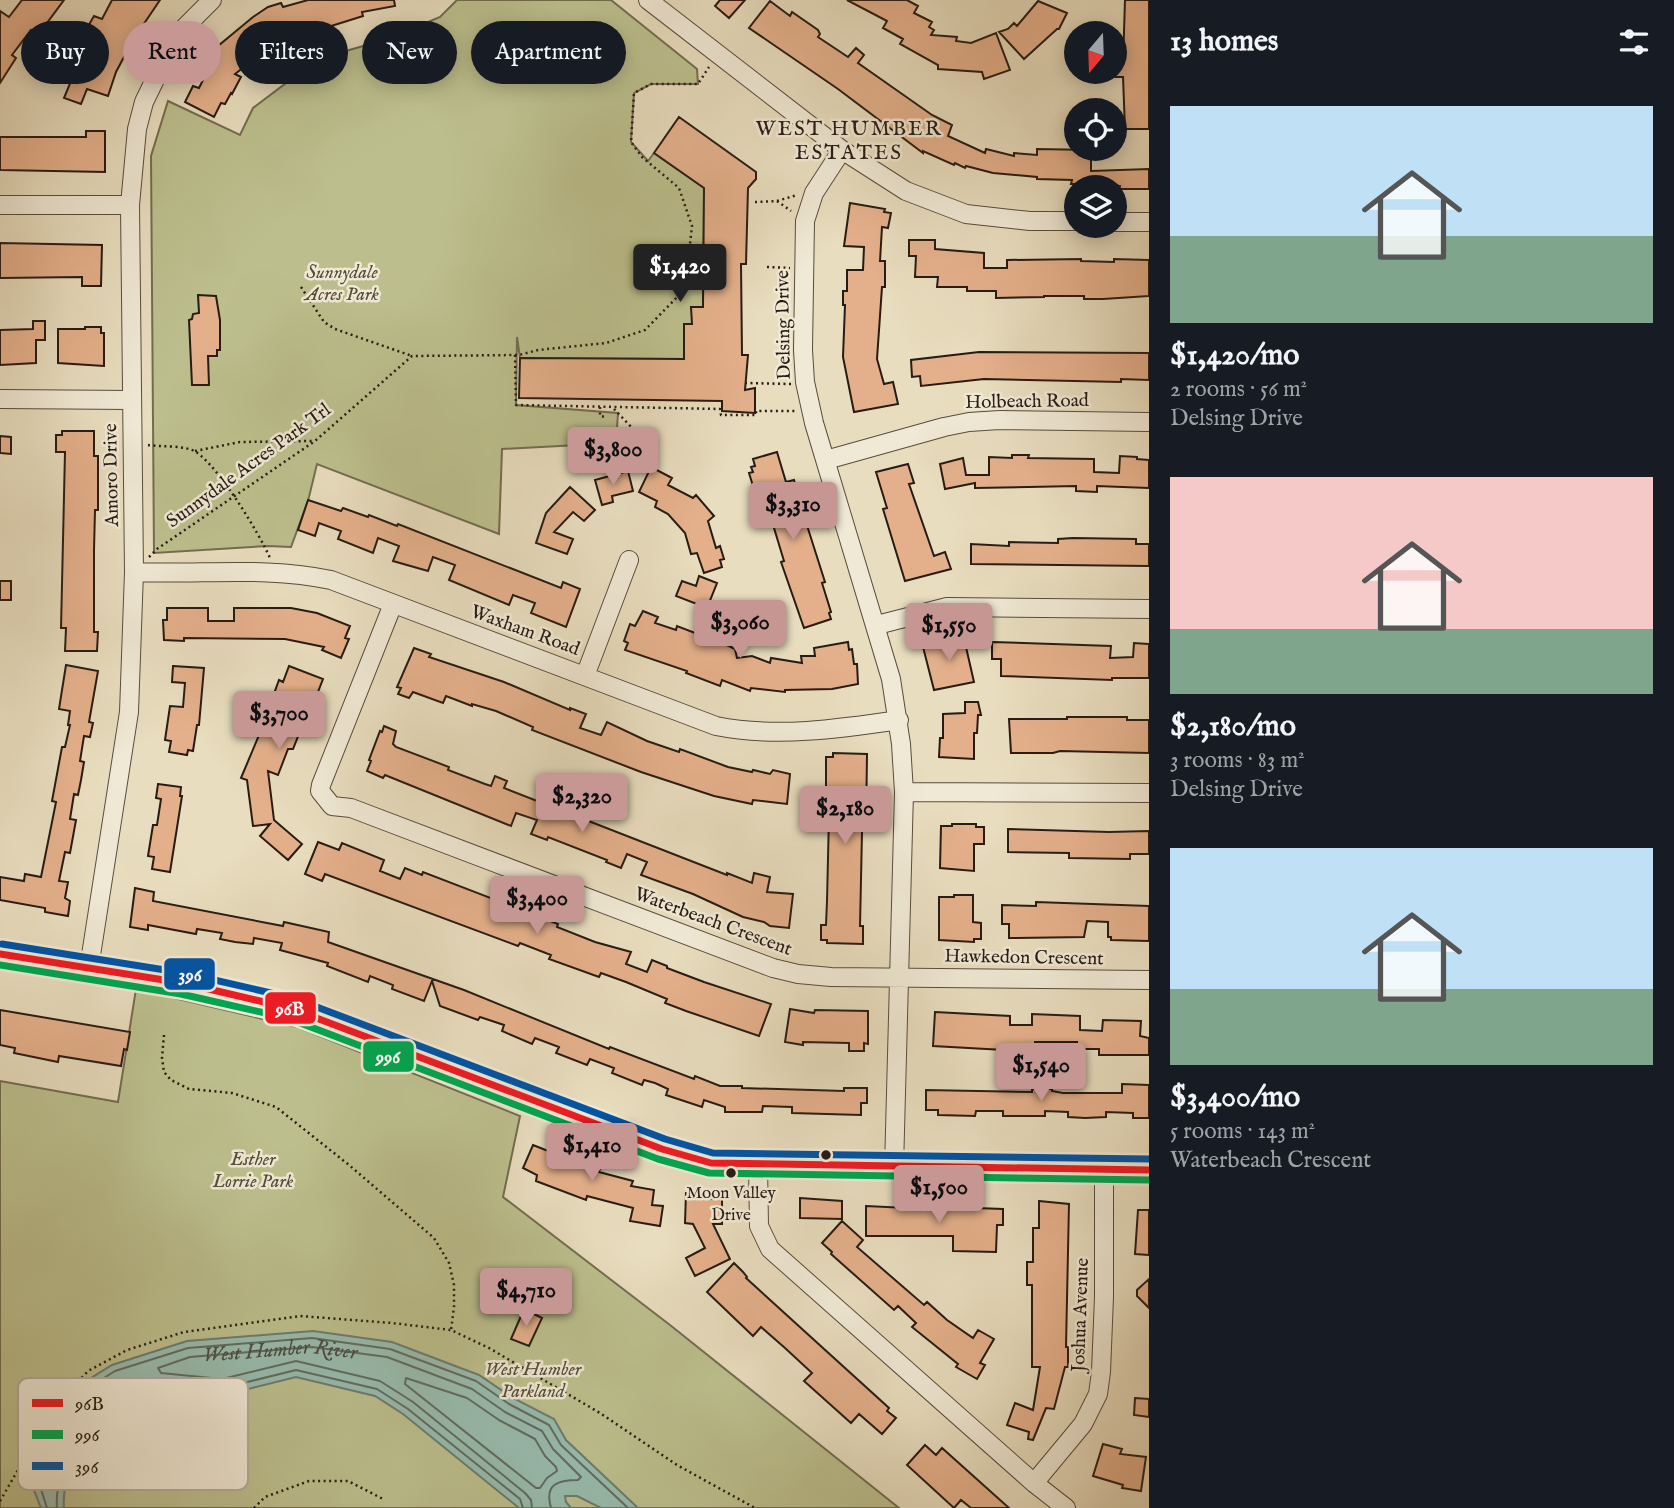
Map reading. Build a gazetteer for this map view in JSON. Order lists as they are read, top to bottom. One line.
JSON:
{"streets":{"street":["Delsing Drive","Holbeach Road","Amoro Drive","Waxham Road","Waterbeach Crescent","Hawkedon Crescent","Joshua Avenue"],"path":["Sunnydale Acres Park Trl"]},"crossings":[["Delsing Drive","Holbeach Road"],["Delsing Drive","Waxham Road"],["Delsing Drive","Waterbeach Crescent"],["Delsing Drive","Hawkedon Crescent"],["Sunnydale Acres Park Trl","Amoro Drive"],["Sunnydale Acres Park Trl","Waxham Road"],["Amoro Drive","Waxham Road"],["Waxham Road","Waterbeach Crescent"],["Waterbeach Crescent","Hawkedon Crescent"]],"districts":["WEST HUMBER ESTATES"],"water":["West Humber River"],"parks":["Sunnydale Acres Park","Esther Lorrie Park","West Humber Parkland"],"places":["Moon Valley Drive"],"lines":["transit line 396","transit line 96B","transit line 996"],"legend":["96B","996","396"],"north":"bottom","page":{"heading":"13 homes","chip":["Buy","Rent","Filters","New","Apartment"],"list":[{"name":"$1,420/mo","note":"2 rooms · 56 m² · Delsing Drive"},{"name":"$2,180/mo","note":"3 rooms · 83 m² · Delsing Drive"},{"name":"$3,400/mo","note":"5 rooms · 143 m² · Waterbeach Crescent"}],"price":["$1,420","$3,800","$3,310","$3,060","$1,550","$3,700","$2,320","$2,180","$3,400","$1,540","$1,410","$1,500","$4,710"]}}
